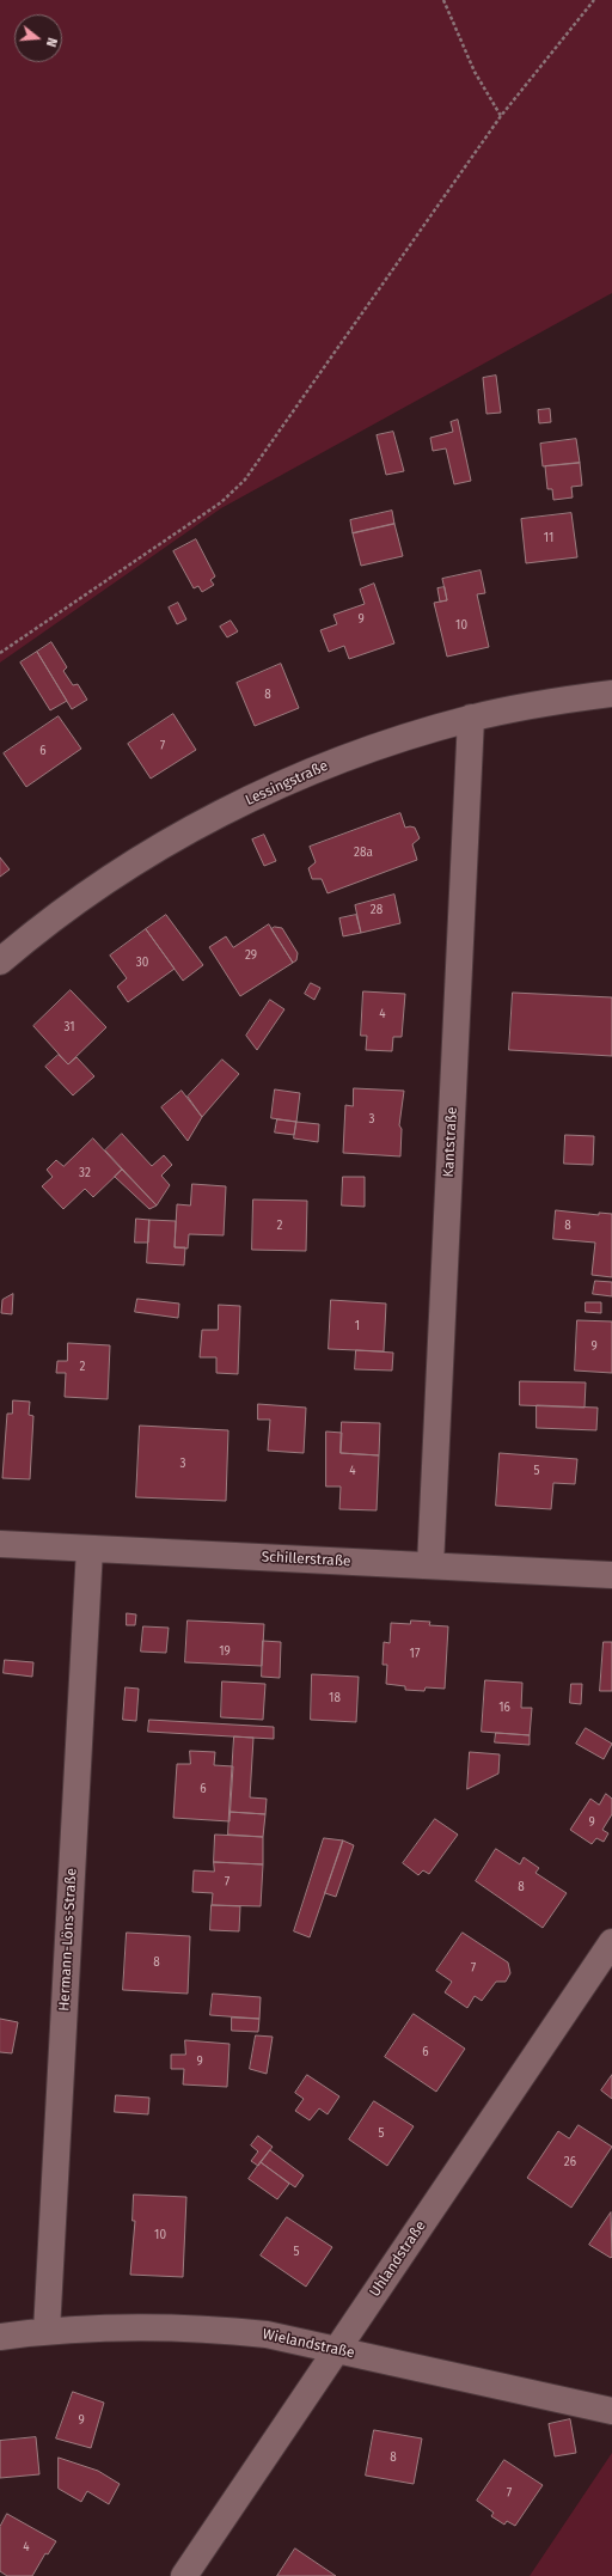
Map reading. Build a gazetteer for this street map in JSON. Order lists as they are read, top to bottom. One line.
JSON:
{"streets":{"street":["Lessingstraße","Kantstraße","Schillerstraße","Hermann-Löns-Straße","Uhlandstraße","Wielandstraße"]},"crossings":[["Lessingstraße","Kantstraße"],["Kantstraße","Schillerstraße"],["Schillerstraße","Hermann-Löns-Straße"],["Hermann-Löns-Straße","Wielandstraße"],["Uhlandstraße","Wielandstraße"]],"house_numbers":["11","9","10","8","7","6","28a","28","29","30","4","31","3","32","2","8","1","9","2","3","4","5","19","17","18","16","6","9","7","8","8","7","6","9","5","26","10","5","9","8","7","4"],"north":"right"}
